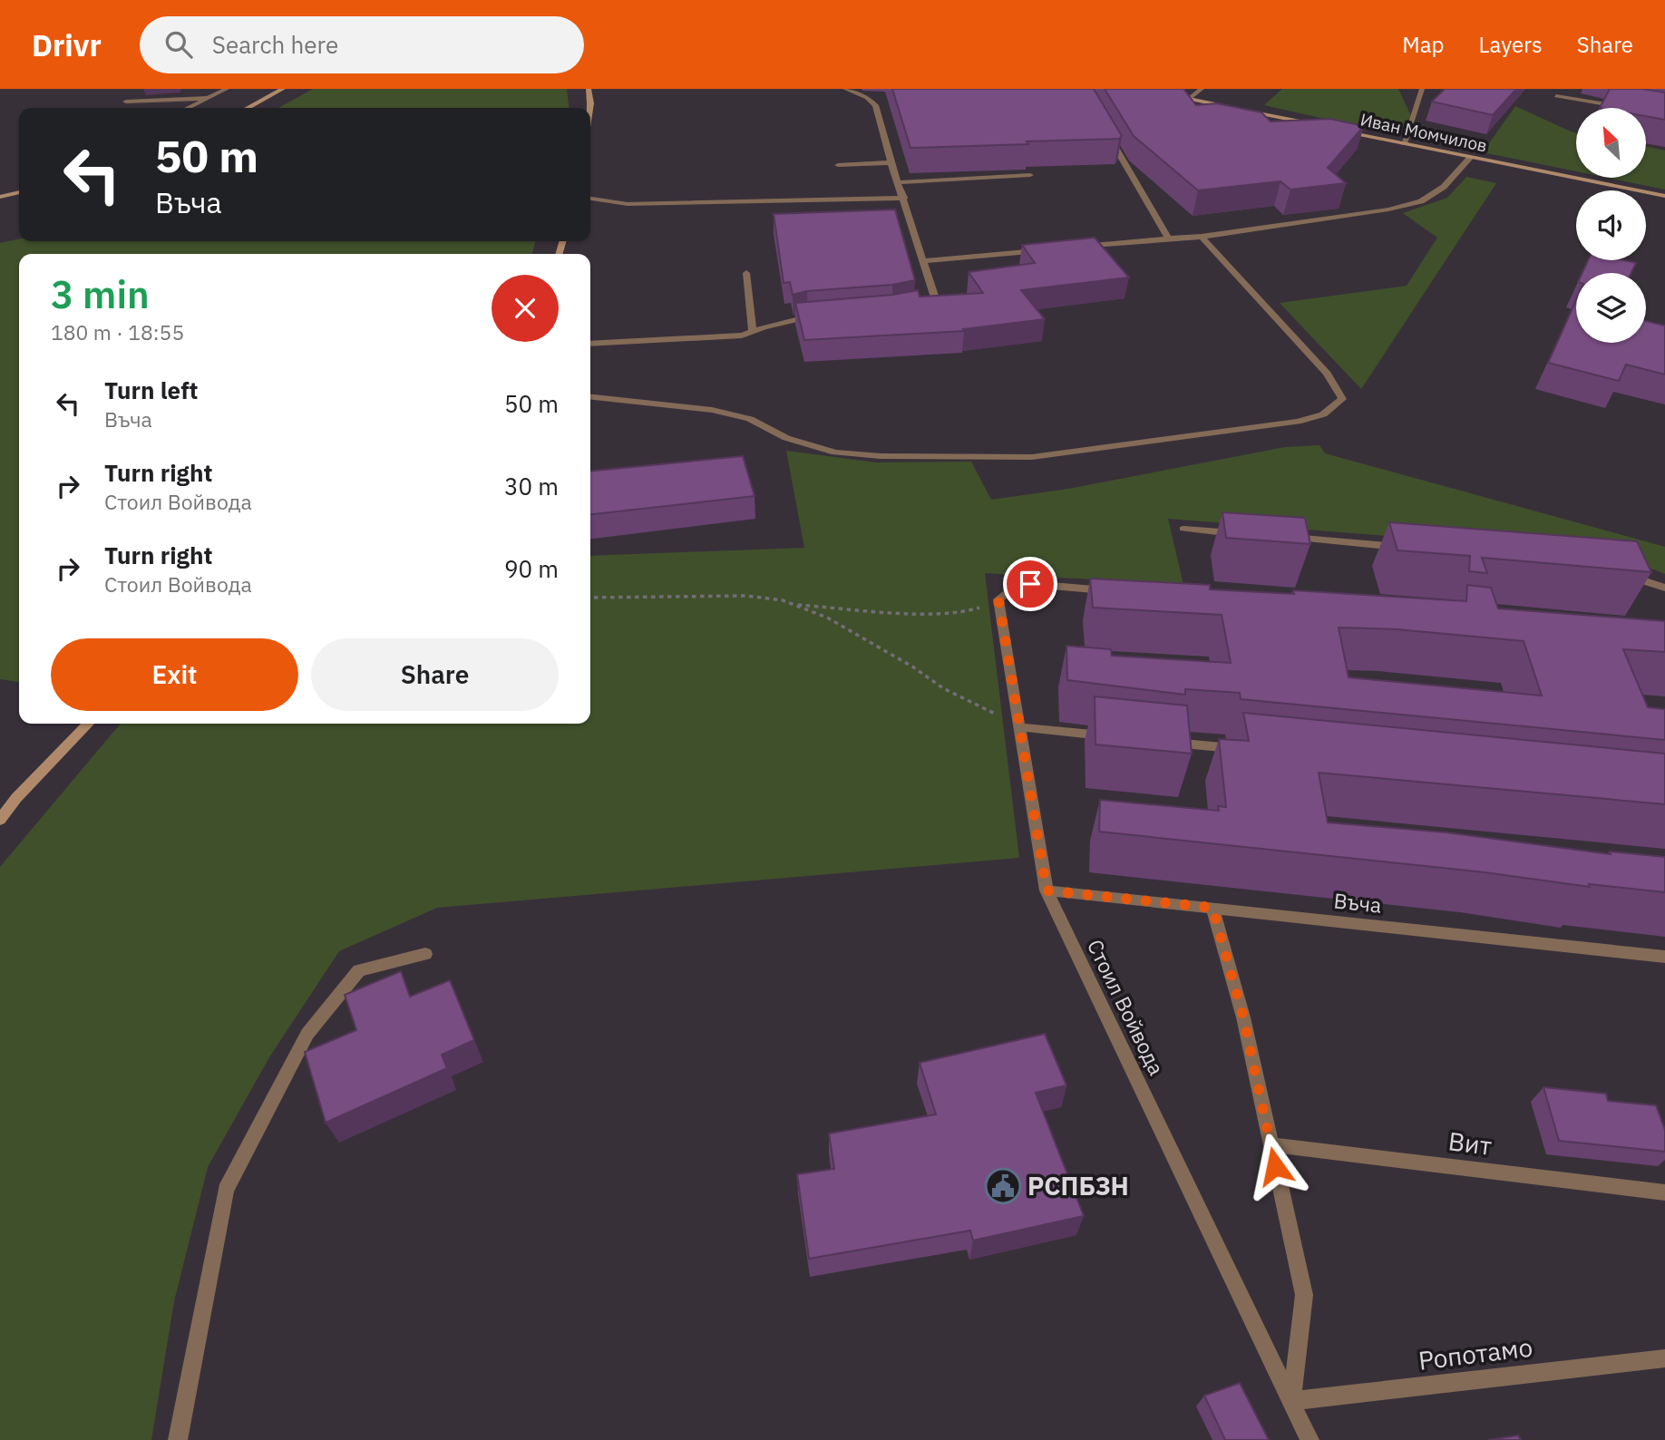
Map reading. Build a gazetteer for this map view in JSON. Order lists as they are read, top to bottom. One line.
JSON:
{"streets":{"street":["Иван Момчилов","Въча","Стоил Войвода","Вит","Ропотамо"]},"crossings":[["Въча","Стоил Войвода"],["Стоил Войвода","Ропотамо"]],"places":{"public building":["РСПБЗН"]},"north":"top left","page":{"header":"Drivr","search":"Search here","nav":["Map","Layers","Share"],"turn":["50 m","Въча"],"heading":["3 min","180 m · 18:55"],"list":[{"name":"Turn left","note":"Въча","value":"50 m"},{"name":"Turn right","note":"Стоил Войвода","value":"30 m"},{"name":"Turn right","note":"Стоил Войвода","value":"90 m"}],"buttons":["Exit","Share"]}}
